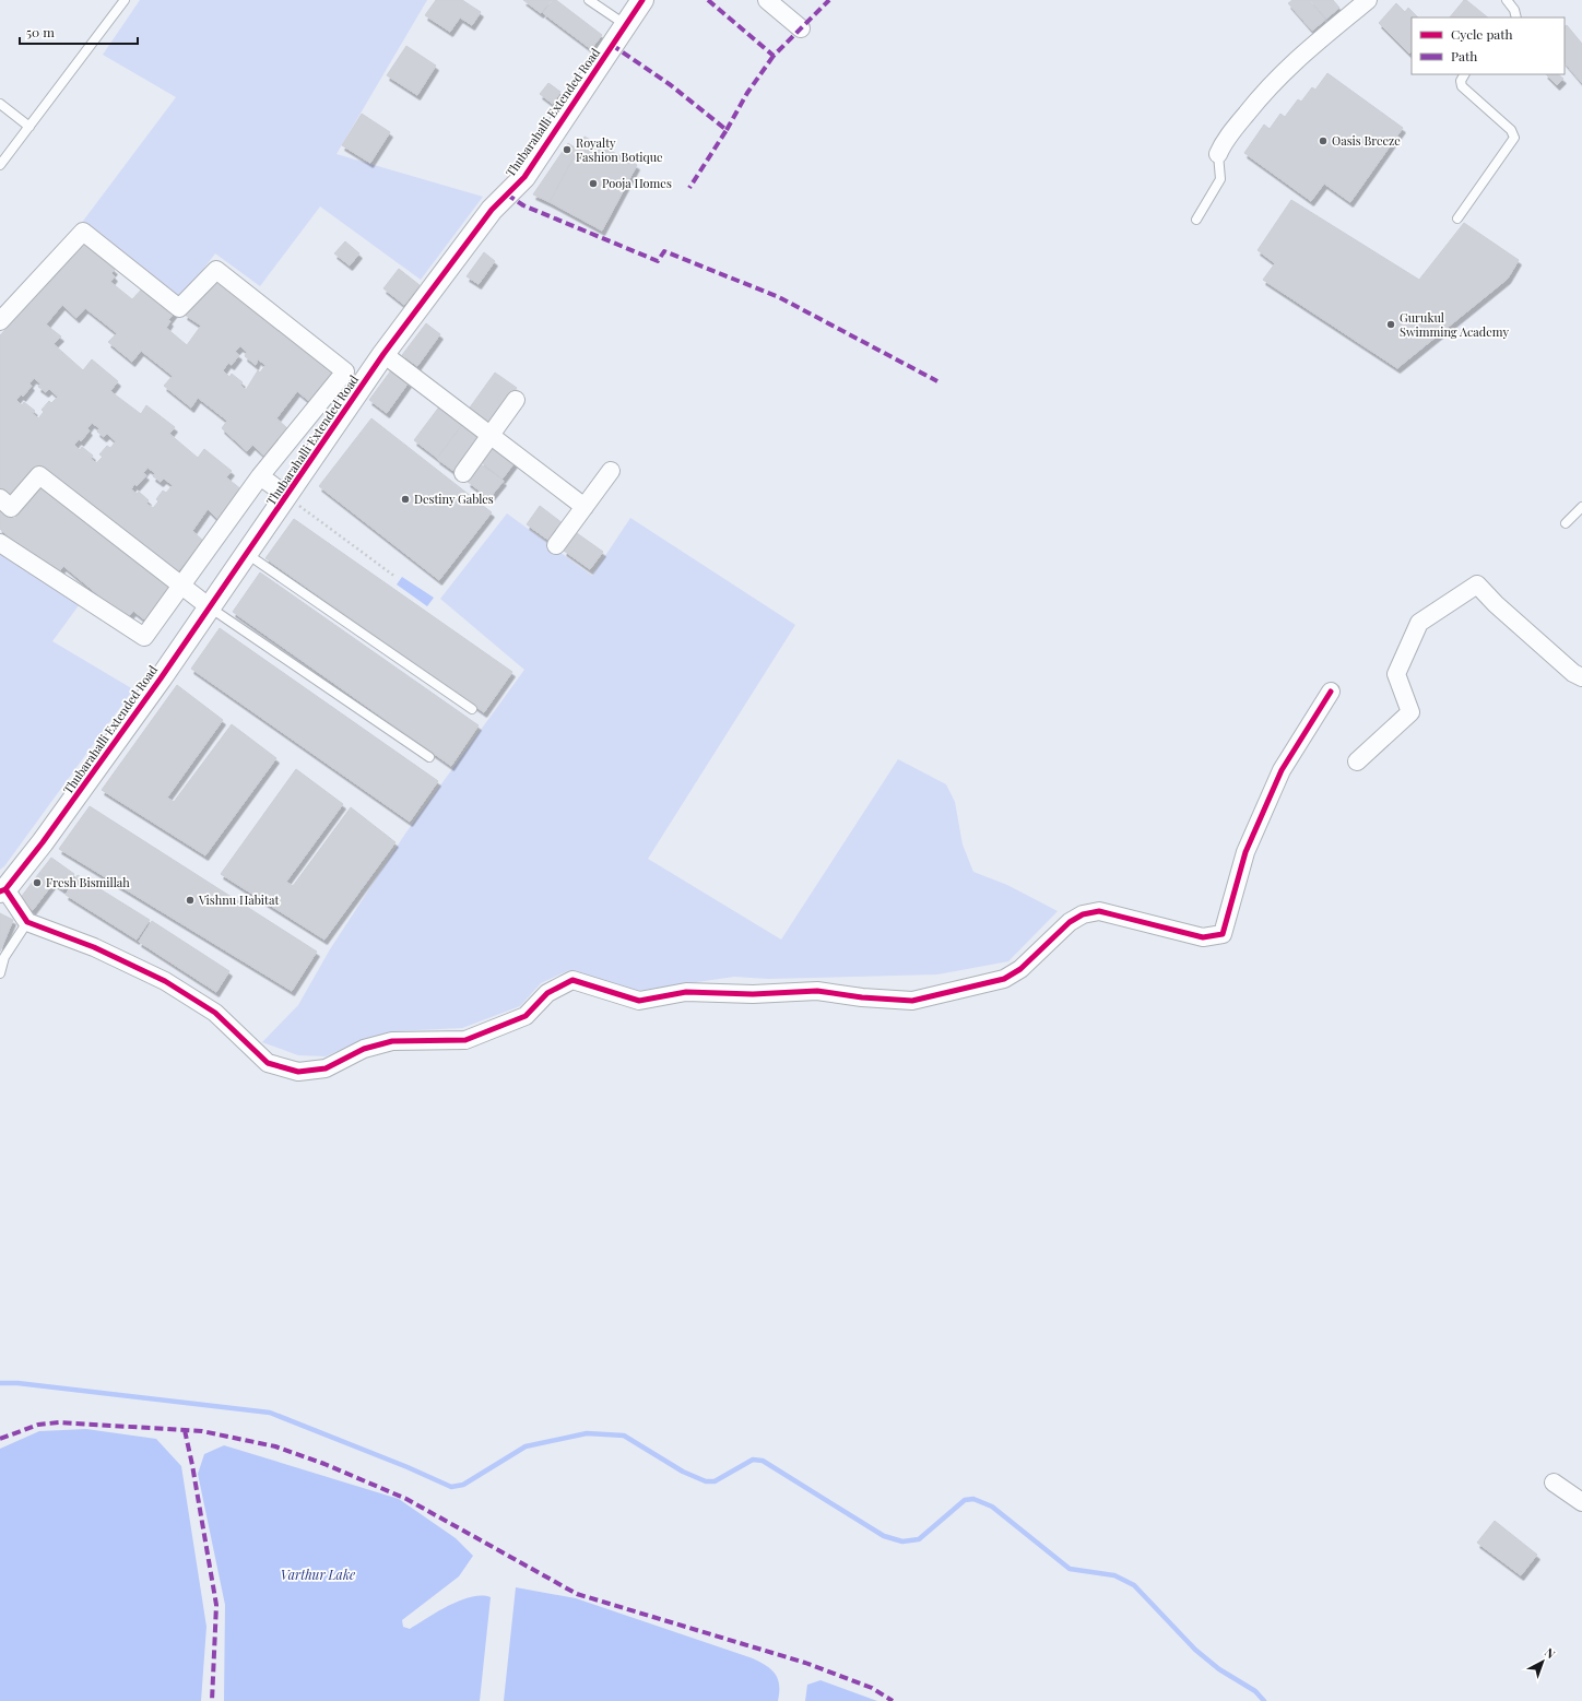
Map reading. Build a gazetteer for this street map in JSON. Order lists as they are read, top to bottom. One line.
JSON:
{"streets":{"street":["Thubarahalli Extended Road"]},"water":["Varthur Lake"],"places":["Oasis Breeze","Royalty Fashion Botique","Pooja Homes","Gurukul Swimming Academy","Destiny Gables","Fresh Bismillah","Vishnu Habitat"],"legend":["Cycle path","Path"],"scale_bar":"50 m","north":"top right"}
